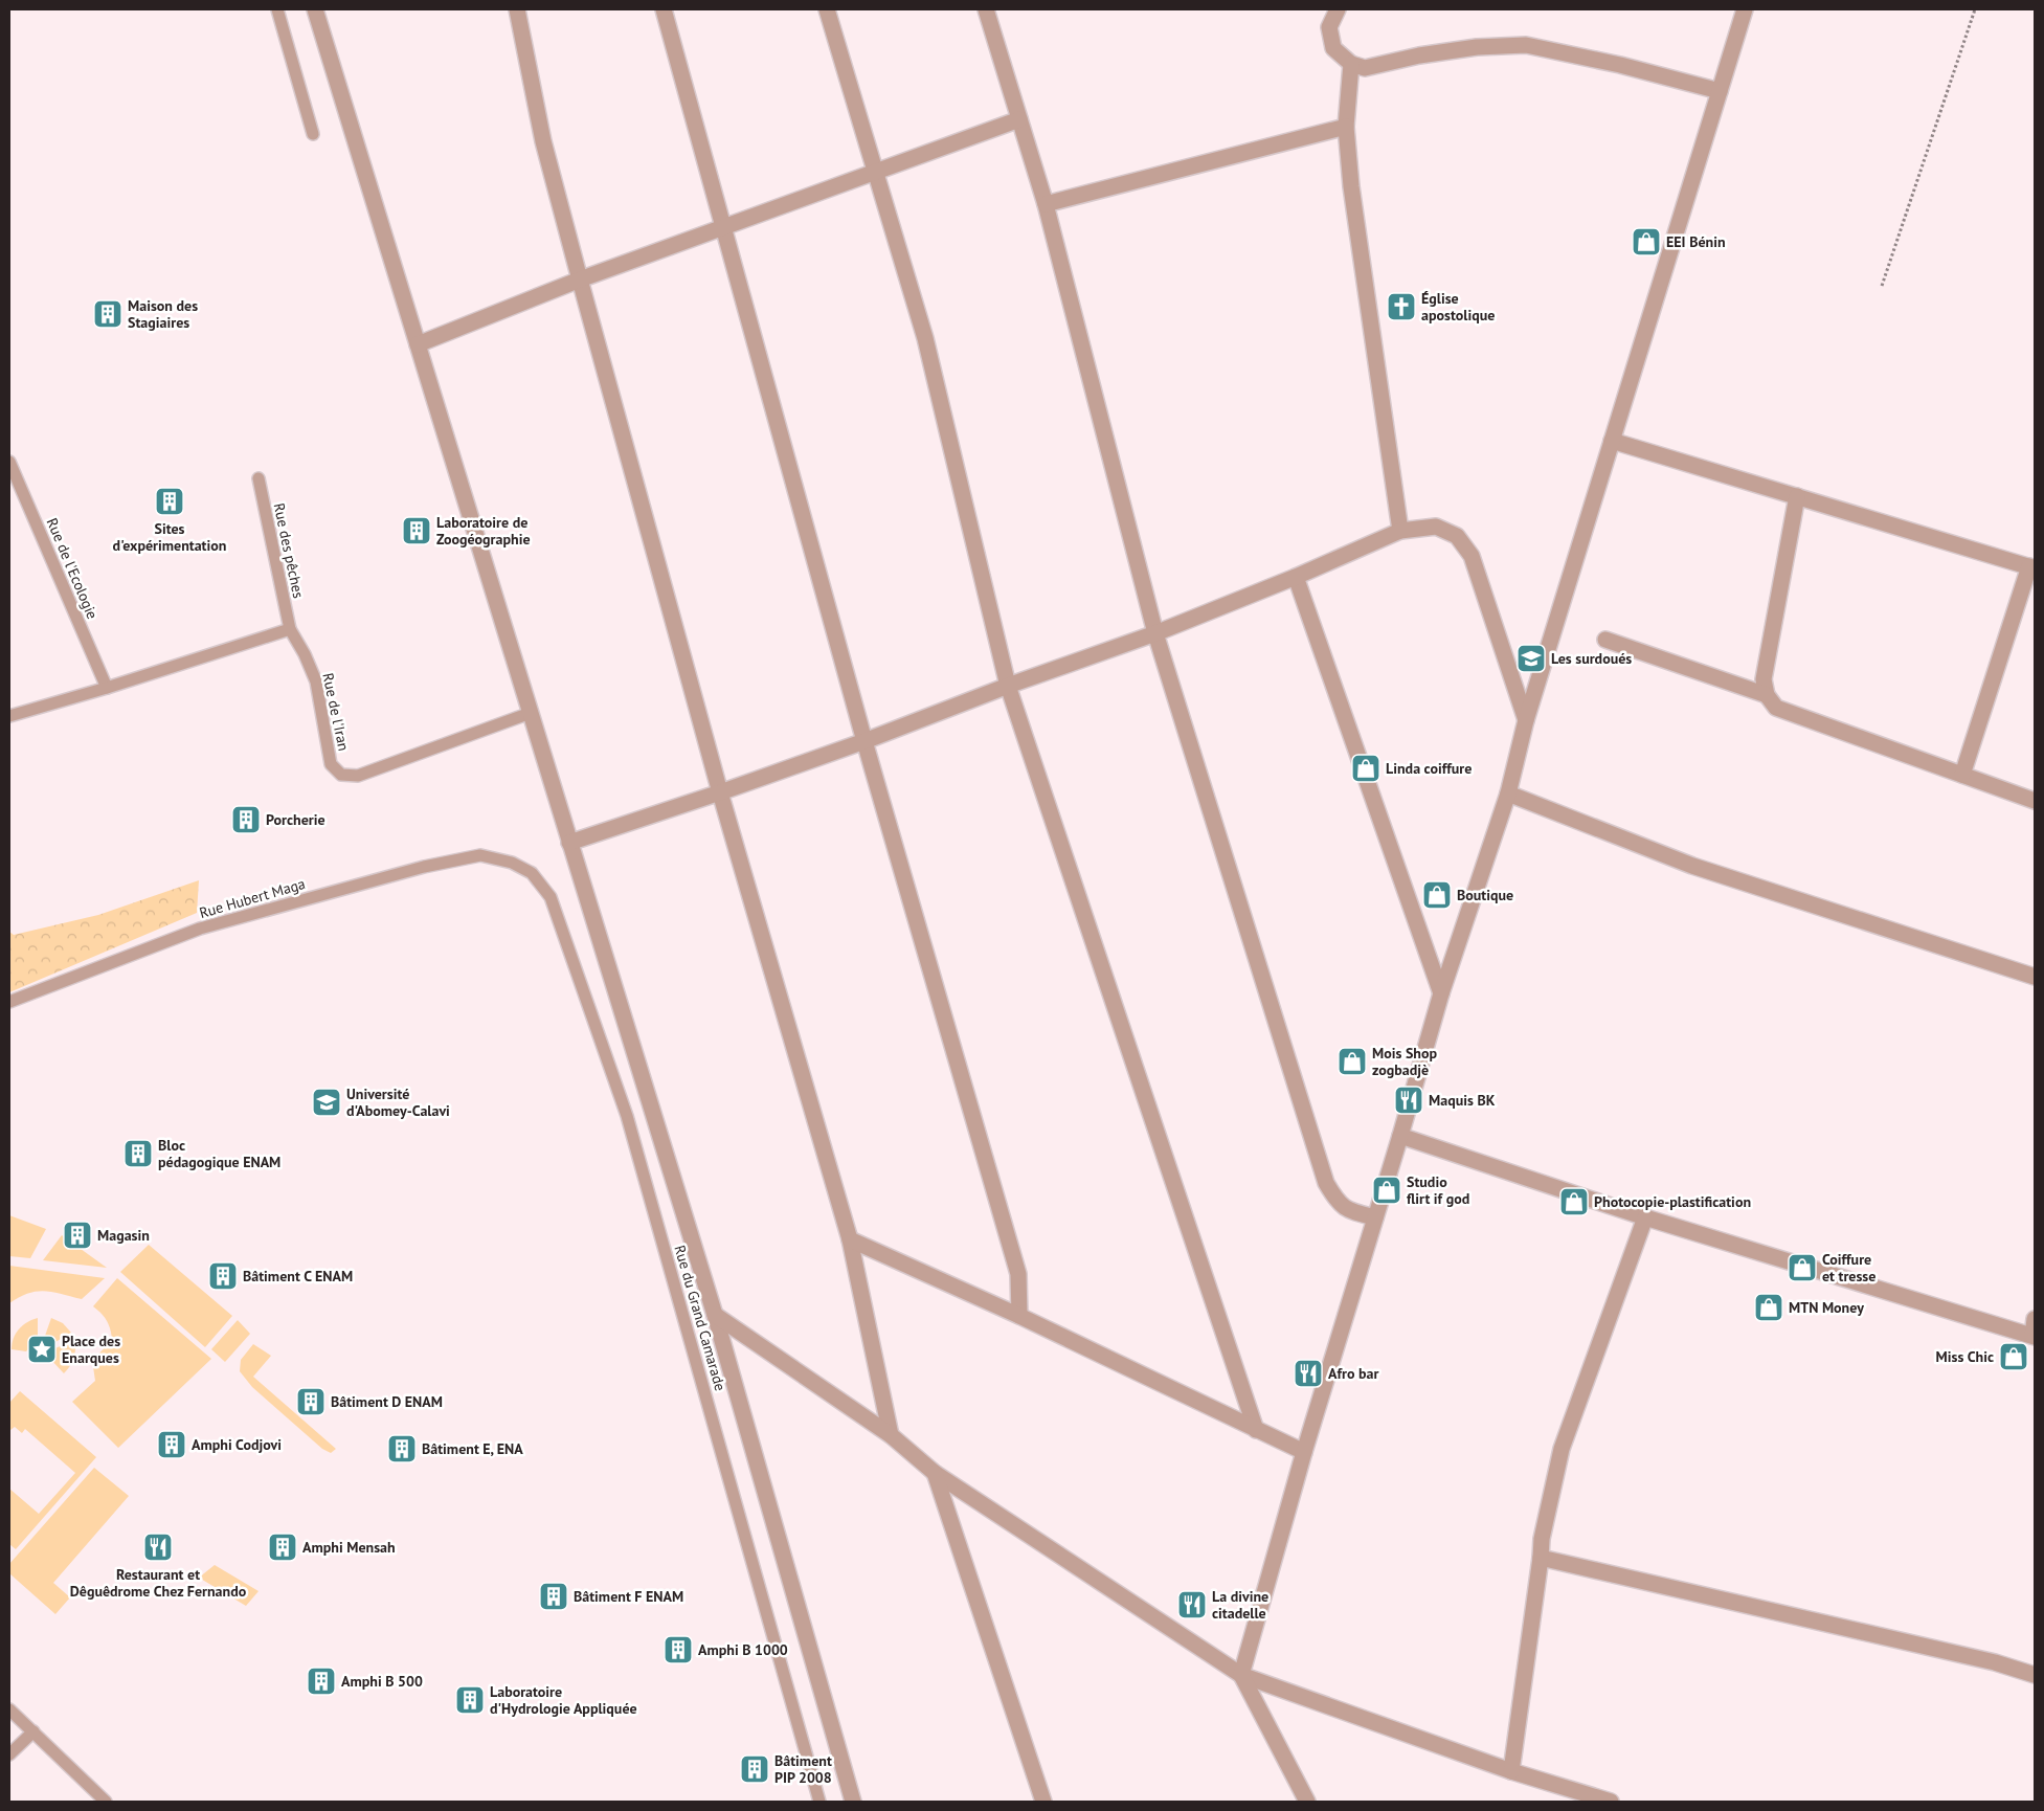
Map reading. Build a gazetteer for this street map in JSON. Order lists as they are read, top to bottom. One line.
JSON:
{"streets":{"lane":["Rue des pêches","Rue de l'Ecologie","Rue de l'Iran","Rue Hubert Maga","Rue du Grand Camarade"]},"crossings":[["Rue des pêches","Rue de l'Iran"],["Rue Hubert Maga","Rue du Grand Camarade"]],"places":{"shop":["EEI Bénin","Linda coiffure","Boutique","Mois Shop zogbadjè","Studio flirt if god","Photocopie-plastification","Coiffure et tresse","MTN Money","Miss Chic"],"church":["Église apostolique"],"building":["Maison des Stagiaires","Sites d'expérimentation","Laboratoire de Zoogéographie","Porcherie","Bloc pédagogique ENAM","Magasin","Bâtiment C ENAM","Bâtiment D ENAM","Amphi Codjovi","Bâtiment E, ENA","Amphi Mensah","Bâtiment F ENAM","Amphi B 1000","Amphi B 500","Laboratoire d'Hydrologie Appliquée","Bâtiment PIP 2008"],"school or university":["Les surdoués","Université d'Abomey-Calavi"],"restaurant":["Maquis BK","Afro bar","Restaurant et Dêguêdrome Chez Fernando","La divine citadelle"],"place":["Place des Enarques"]}}
